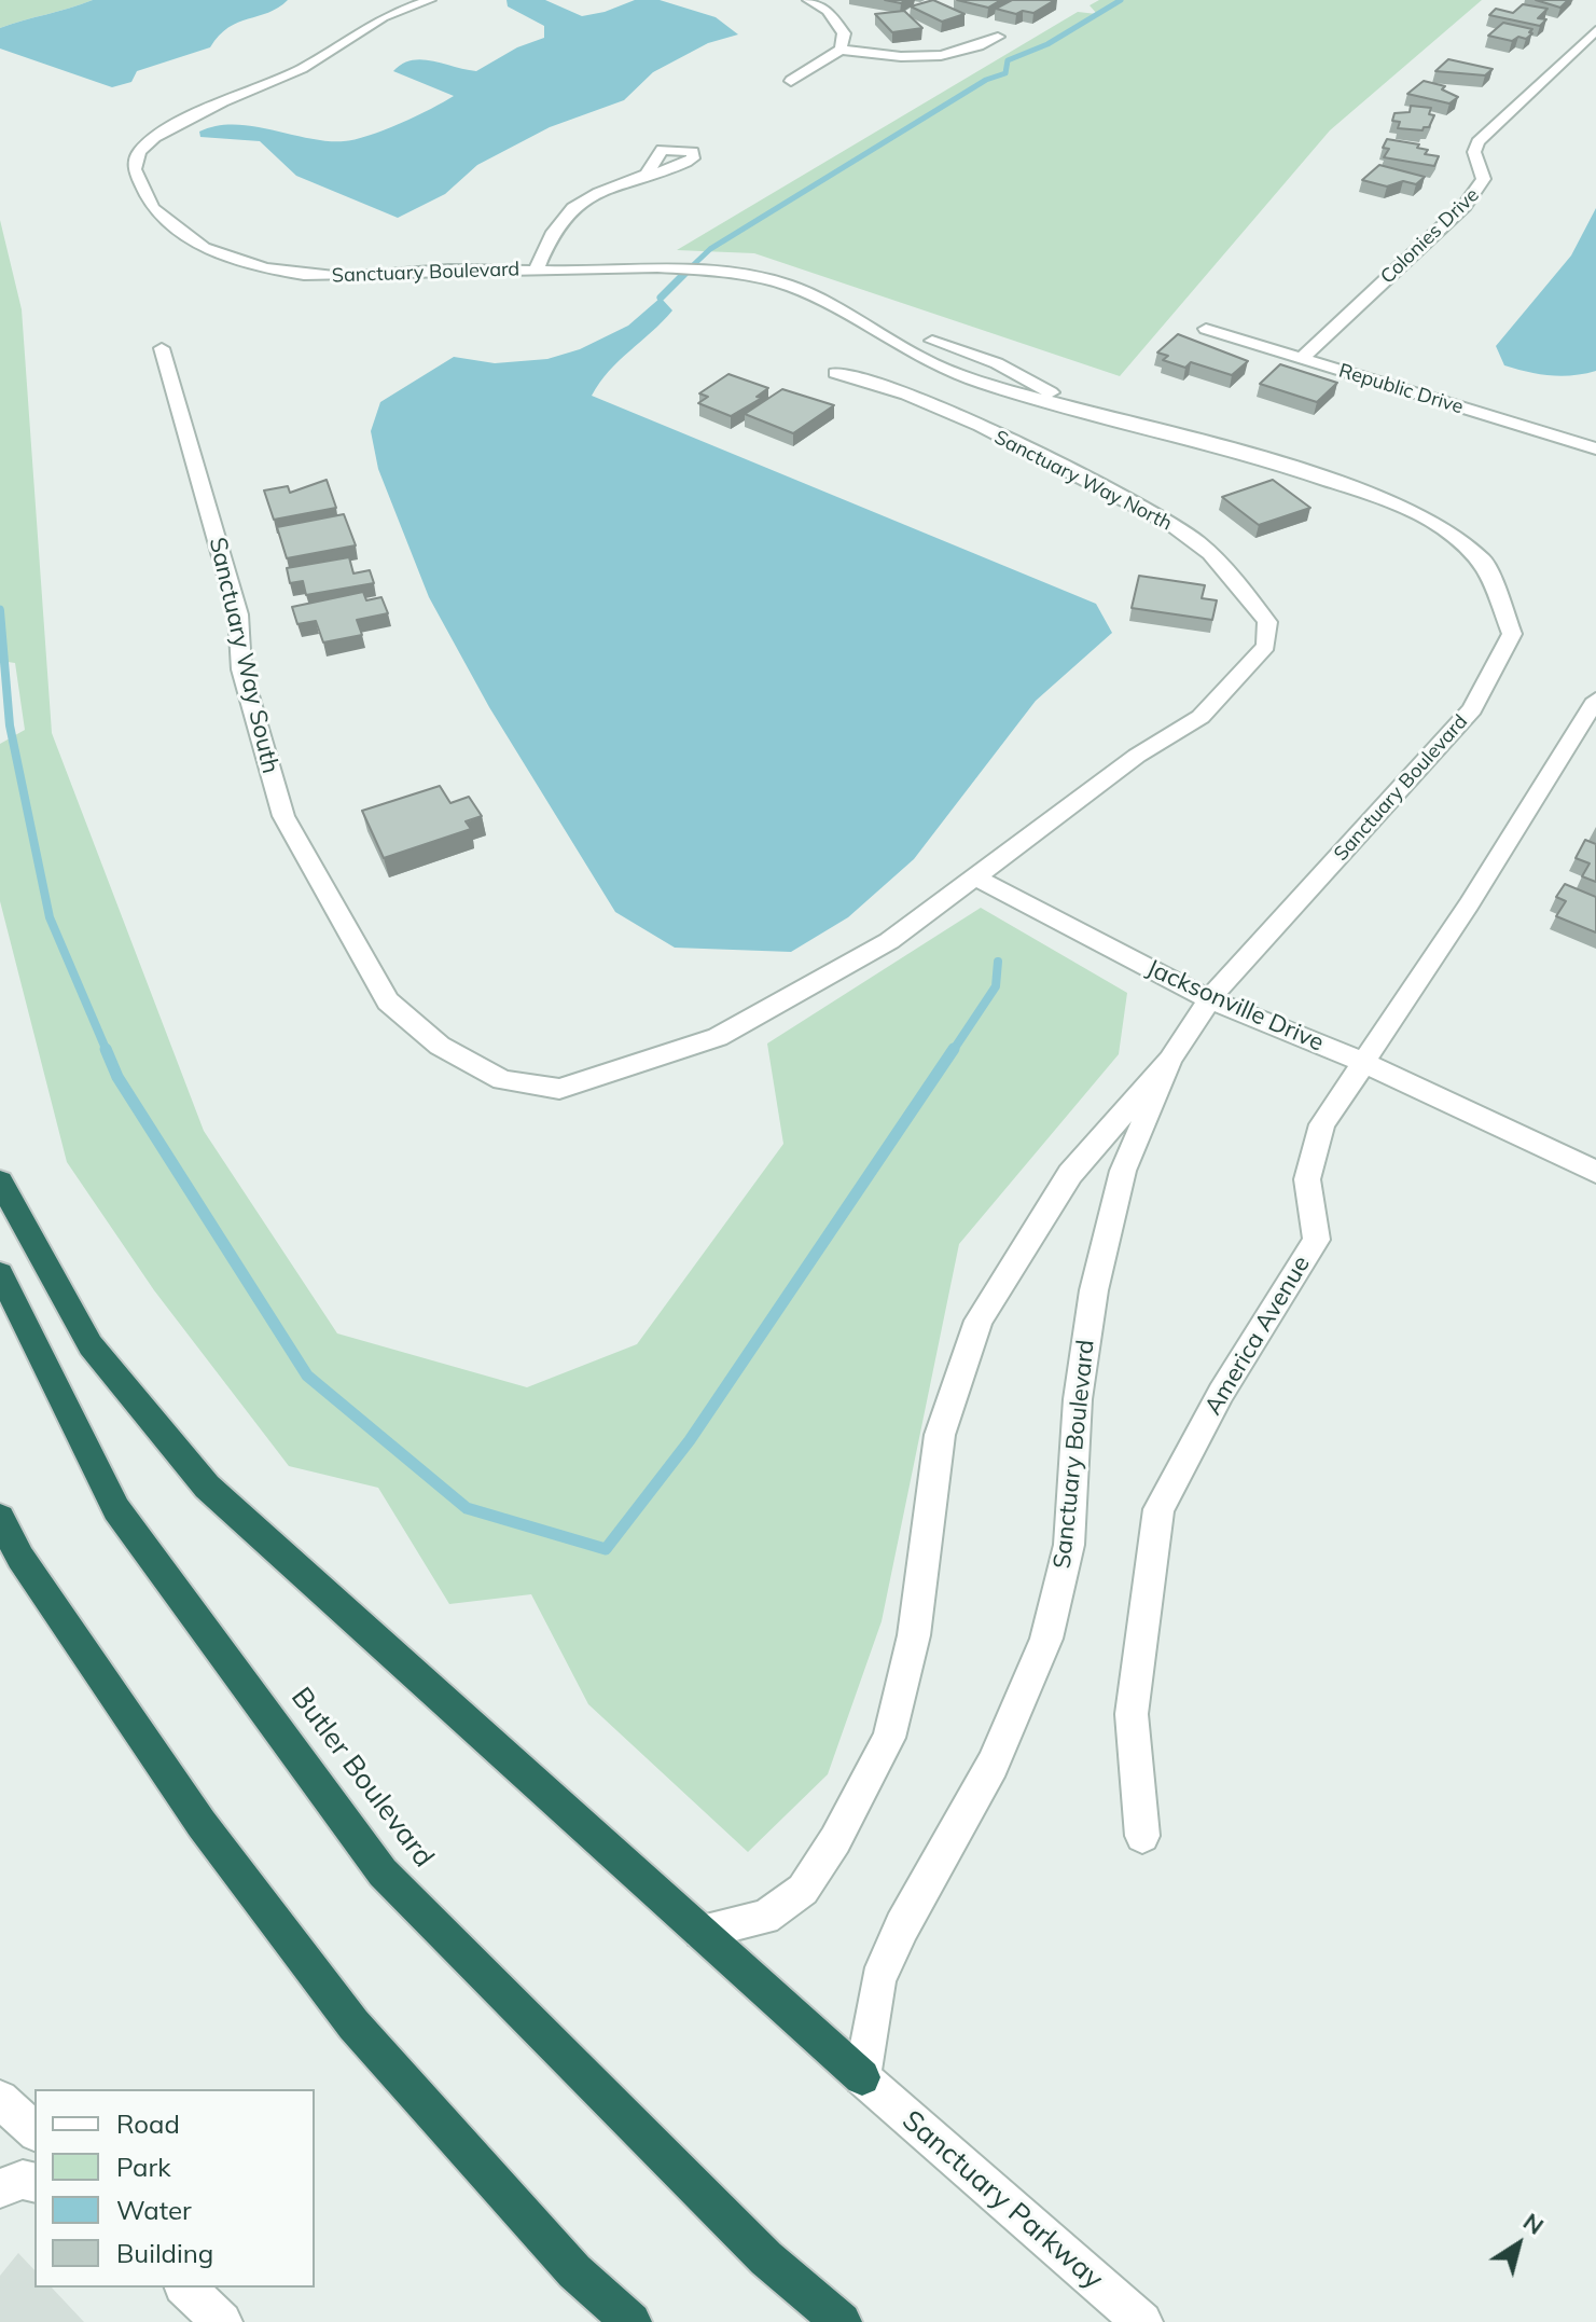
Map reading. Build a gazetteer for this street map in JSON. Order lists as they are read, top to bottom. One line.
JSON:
{"streets":{"highway":["Butler Boulevard"],"street":["Colonies Drive","Sanctuary Boulevard","Republic Drive","Sanctuary Way North","Sanctuary Way South","Jacksonville Drive","America Avenue","Sanctuary Parkway"]},"crossings":[["Colonies Drive","Republic Drive"],["Sanctuary Boulevard","Jacksonville Drive"],["Sanctuary Boulevard","Sanctuary Parkway"],["Sanctuary Way North","Sanctuary Way South"],["Sanctuary Way North","Jacksonville Drive"],["Sanctuary Way South","Jacksonville Drive"],["Jacksonville Drive","America Avenue"]],"legend":["Road","Park","Water","Building"],"north":"top right"}
